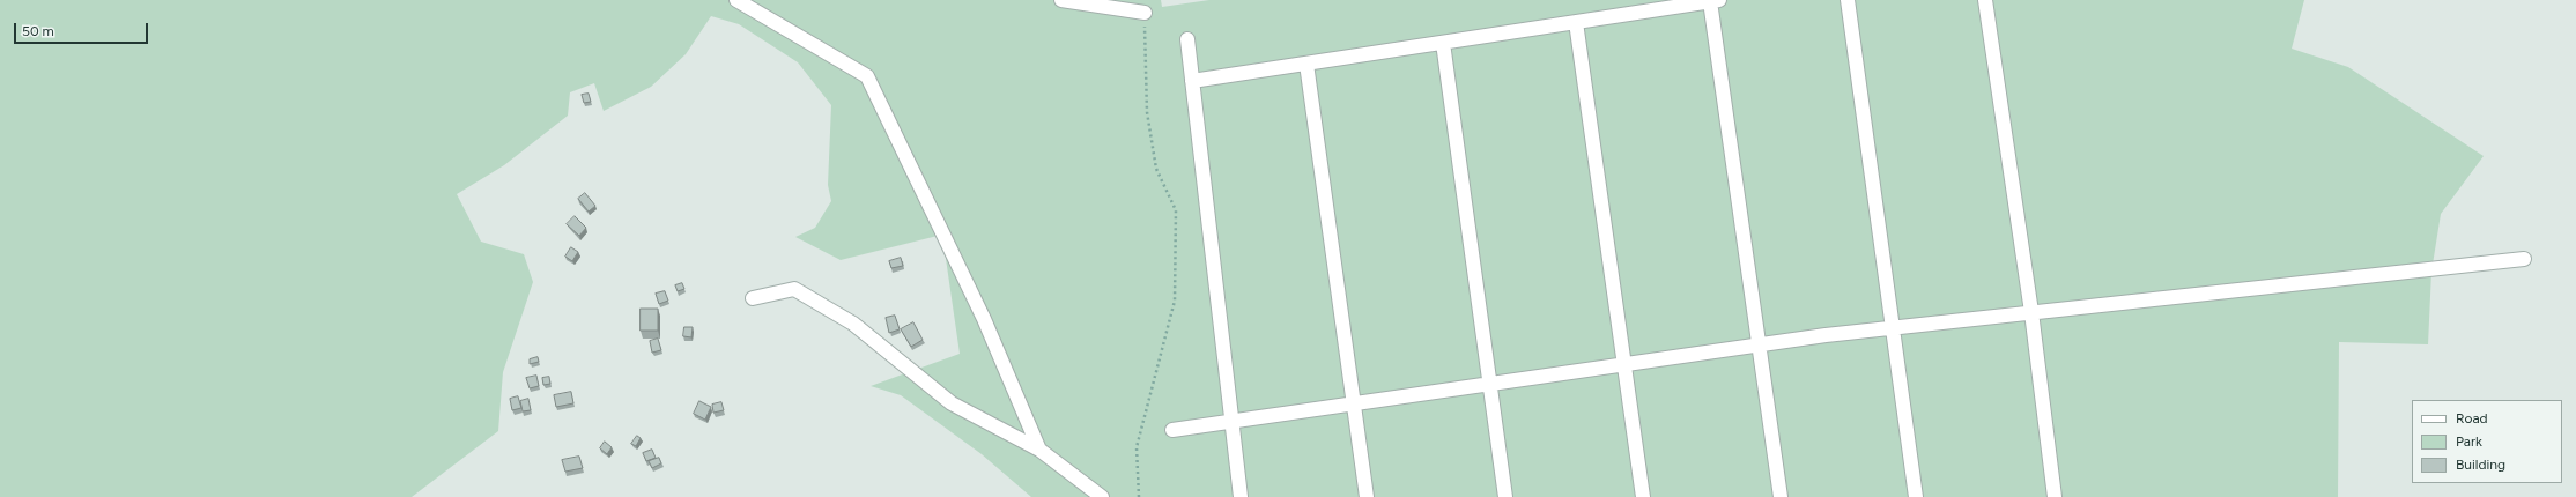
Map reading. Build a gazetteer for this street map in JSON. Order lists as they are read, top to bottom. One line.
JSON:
{"legend":["Road","Park","Building"],"scale_bar":"50 m"}
